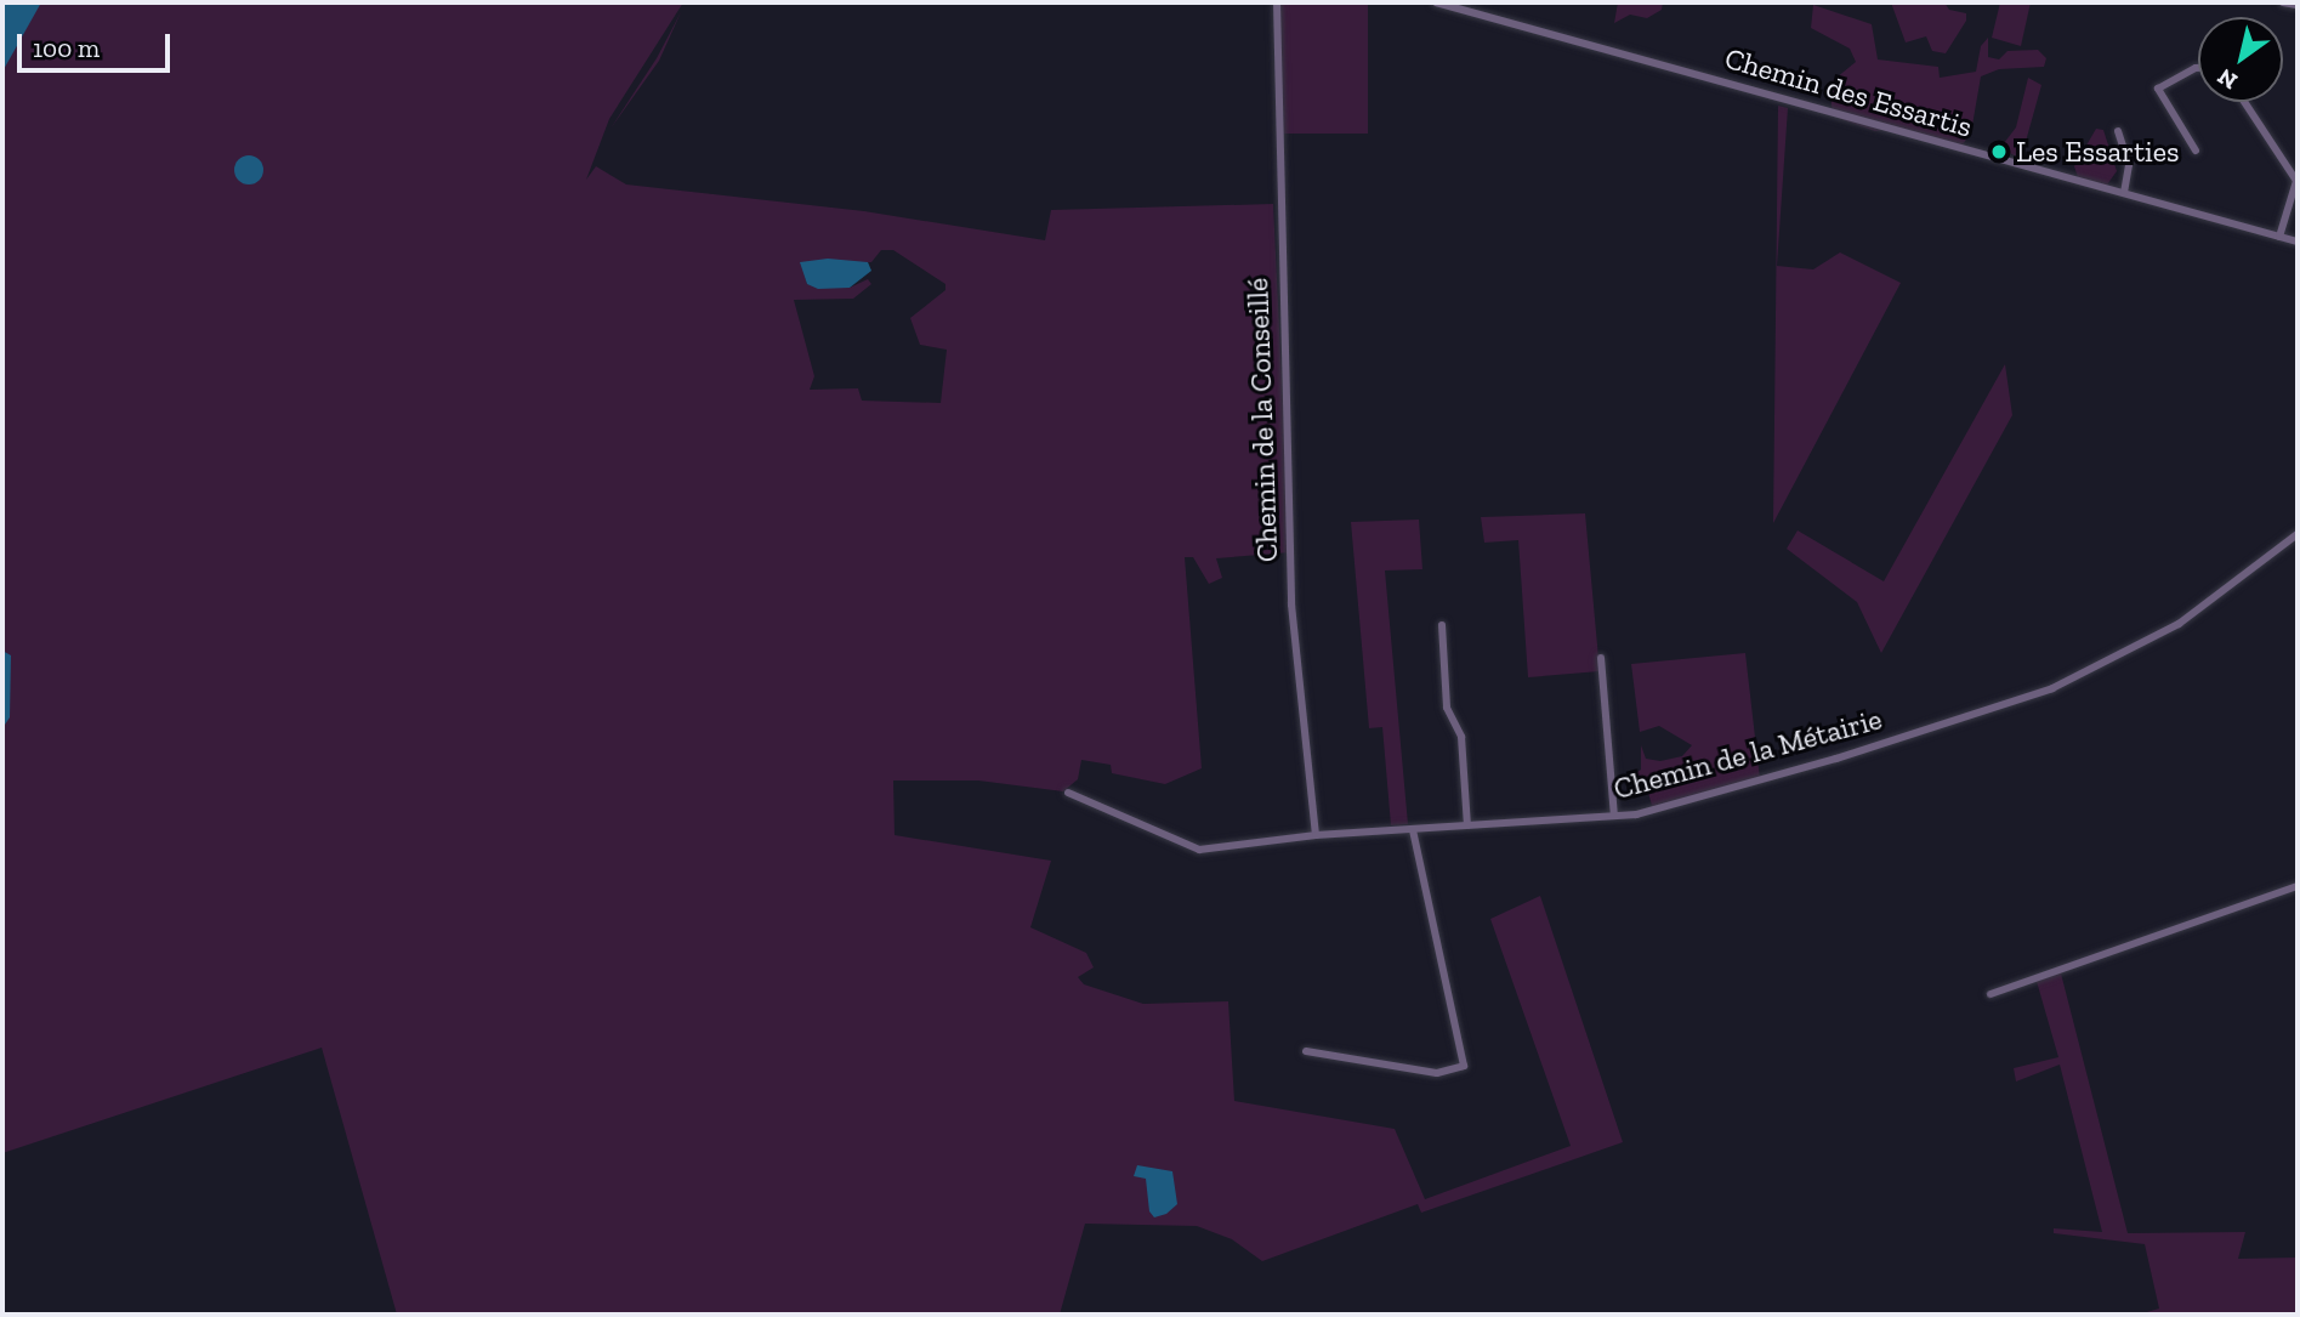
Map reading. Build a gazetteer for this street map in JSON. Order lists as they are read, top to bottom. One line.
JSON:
{"streets":{"street":["Chemin des Essartis","Chemin de la Conseillé","Chemin de la Métairie"]},"crossings":[["Chemin de la Conseillé","Chemin de la Métairie"]],"places":["Les Essarties"],"scale_bar":"100 m","north":"bottom left"}
